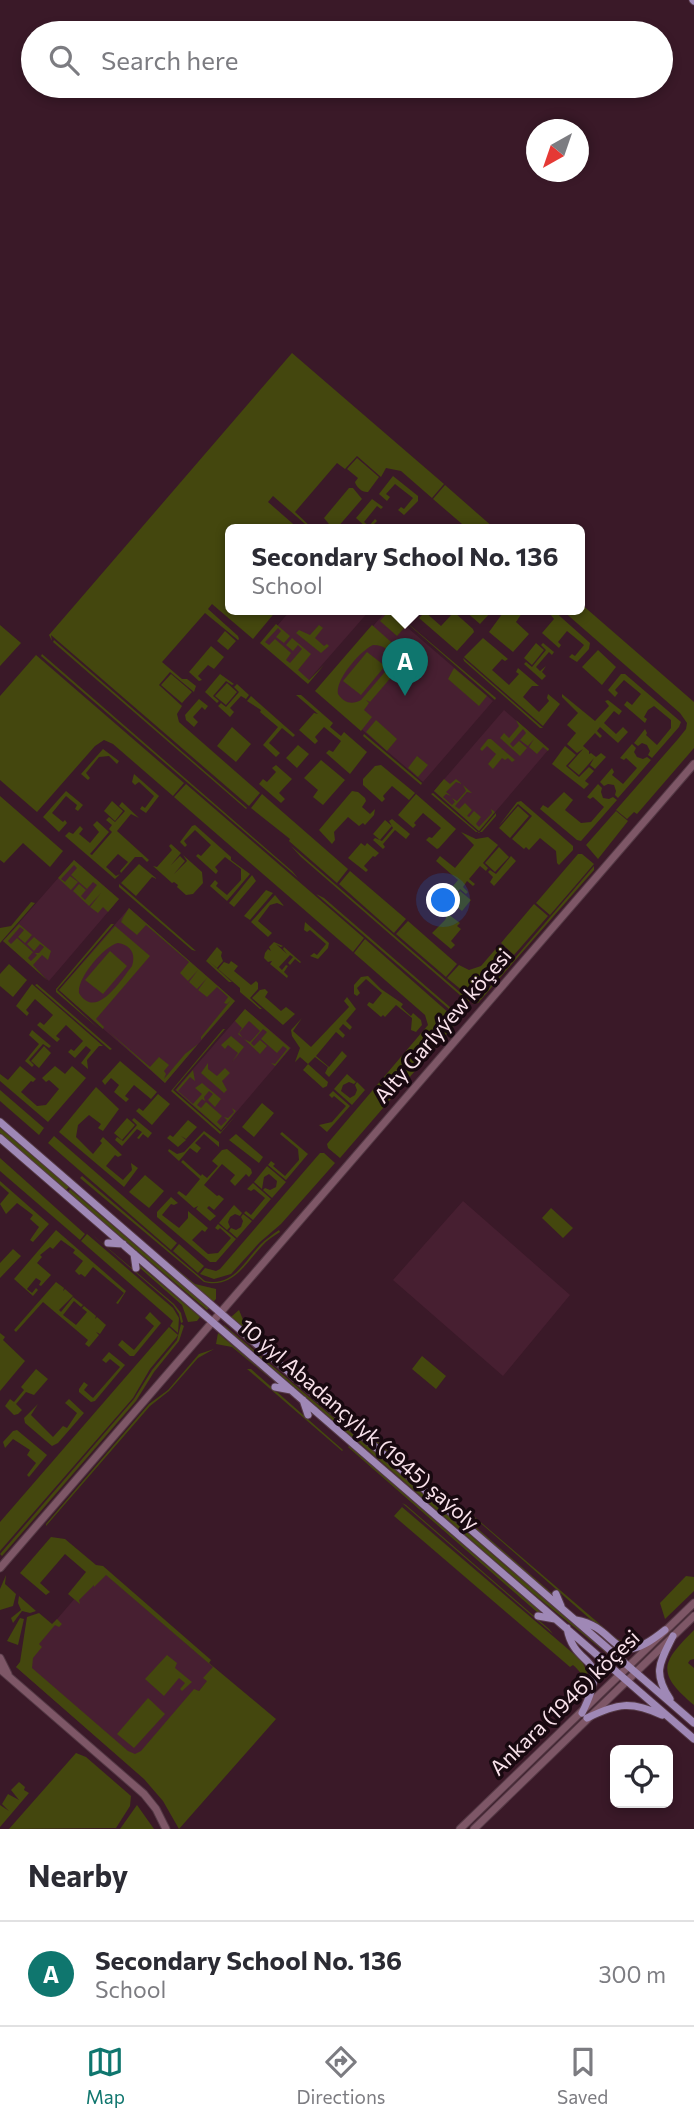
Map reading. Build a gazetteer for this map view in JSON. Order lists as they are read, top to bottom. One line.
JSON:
{"streets":{"main road":["10 ýyl Abadançylyk (1945) şaýoly"],"street":["Alty Garlyýew köçesi","Ankara (1946) köçesi"]},"crossings":[["Alty Garlyýew köçesi","10 ýyl Abadançylyk (1945) şaýoly"],["10 ýyl Abadançylyk (1945) şaýoly","Ankara (1946) köçesi"]],"north":"bottom left","page":{"search":"Search here","popup":["Secondary School No. 136","School"],"pins":"A","heading":"Nearby","list":[{"mark":"A","name":"Secondary School No. 136","note":"School","value":"300 m"}],"nav":["Map","Directions","Saved"]}}
